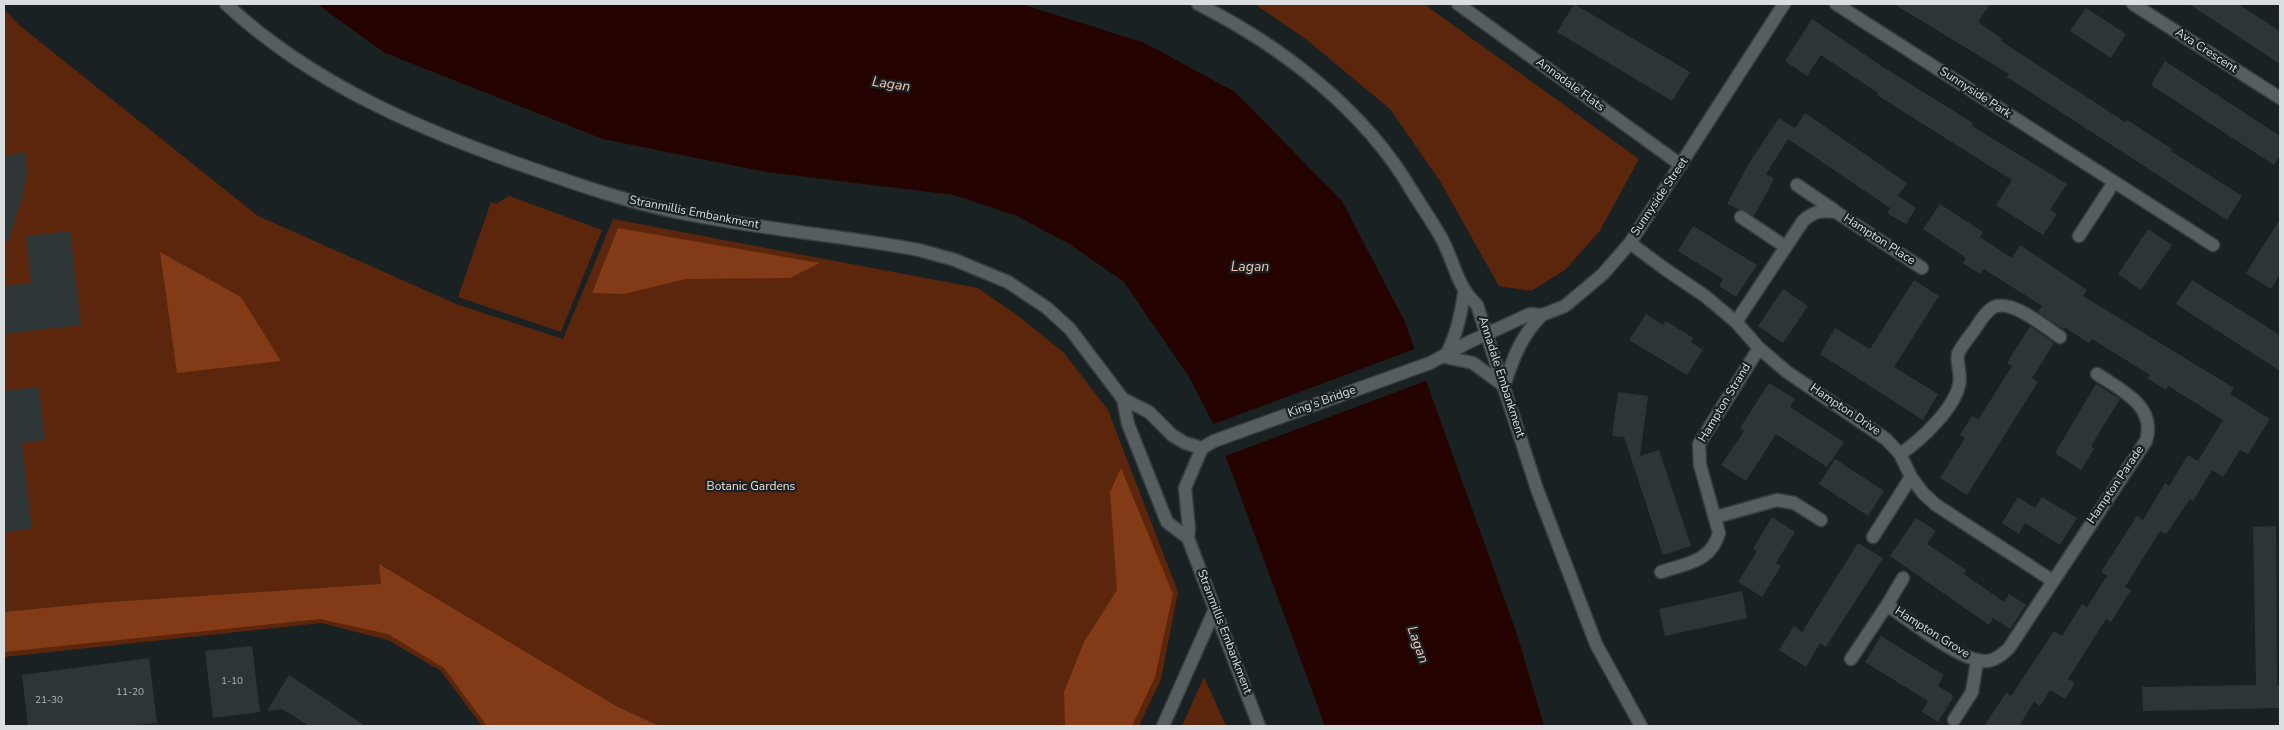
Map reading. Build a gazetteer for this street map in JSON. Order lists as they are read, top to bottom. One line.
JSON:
{"streets":{"street":["Ava Crescent","Annadale Flats","Sunnyside Park","Sunnyside Street","Stranmillis Embankment","Hampton Place","Annadale Embankment","King's Bridge","Hampton Strand","Hampton Drive","Hampton Parade","Hampton Grove"]},"crossings":[["Annadale Flats","Sunnyside Street"],["Sunnyside Street","Annadale Embankment"],["Sunnyside Street","Hampton Drive"],["Stranmillis Embankment","King's Bridge"],["Hampton Place","Hampton Drive"],["Hampton Strand","Hampton Drive"],["Hampton Drive","Hampton Parade"],["Hampton Drive","Hampton Grove"],["Hampton Parade","Hampton Grove"]],"water":["Lagan"],"parks":["Botanic Gardens"],"house_numbers":["1-10","11-20","21-30"]}
